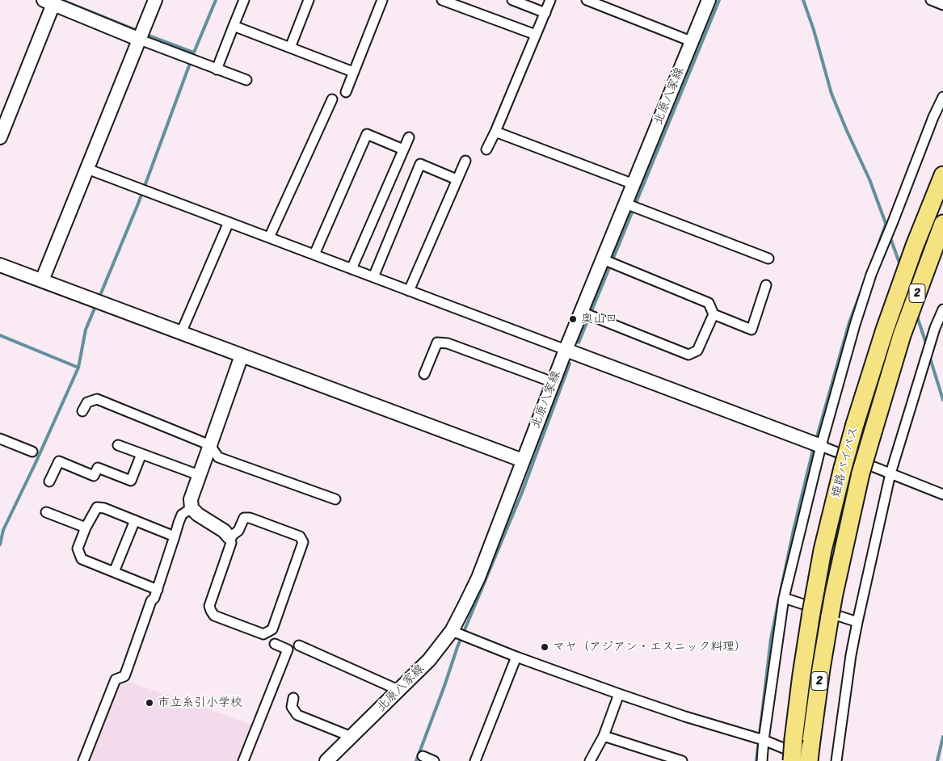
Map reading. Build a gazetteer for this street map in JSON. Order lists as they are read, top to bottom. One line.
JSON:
{"streets":{"highway":["2","姫路バイパス"],"street":["北原八家線"]},"places":["奥山口","マヤ（アジアン・エスニック料理）","市立糸引小学校"]}
